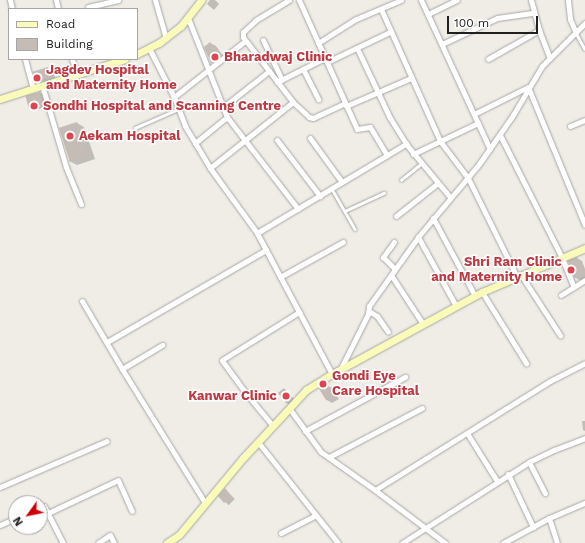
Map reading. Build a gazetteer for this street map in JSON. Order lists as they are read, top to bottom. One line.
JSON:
{"places":["Bharadwaj Clinic","Jagdev Hospital and Maternity Home","Sondhi Hospital and Scanning Centre","Aekam Hospital","Shri Ram Clinic and Maternity Home","Gondi Eye Care Hospital","Kanwar Clinic"],"legend":["Road","Building"],"scale_bar":"100 m","north":"bottom left"}
